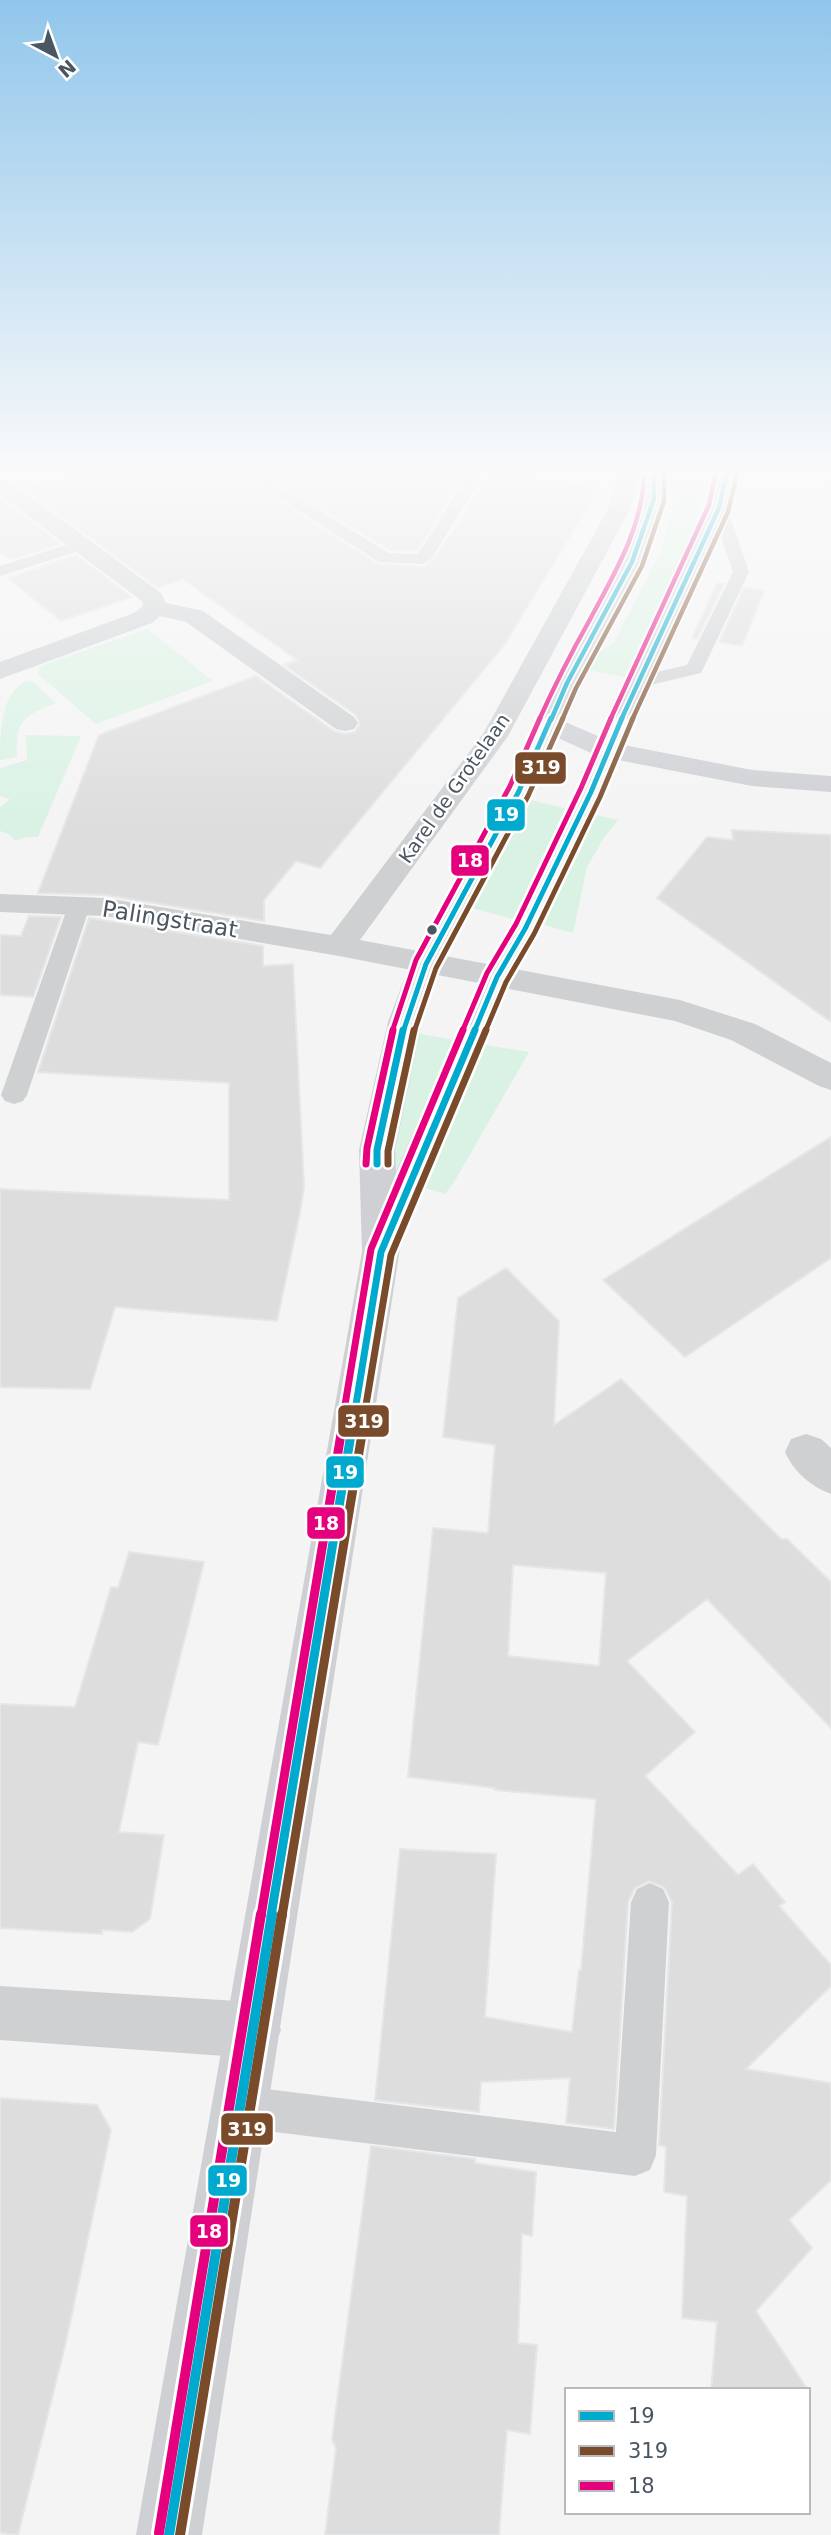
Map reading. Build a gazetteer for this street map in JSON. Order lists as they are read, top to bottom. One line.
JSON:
{"streets":{"main road":["Karel de Grotelaan"],"street":["Palingstraat"]},"crossings":[["Karel de Grotelaan","Palingstraat"]],"lines":["transit line 19","transit line 319","transit line 18"],"legend":["19","319","18"],"north":"bottom right"}
